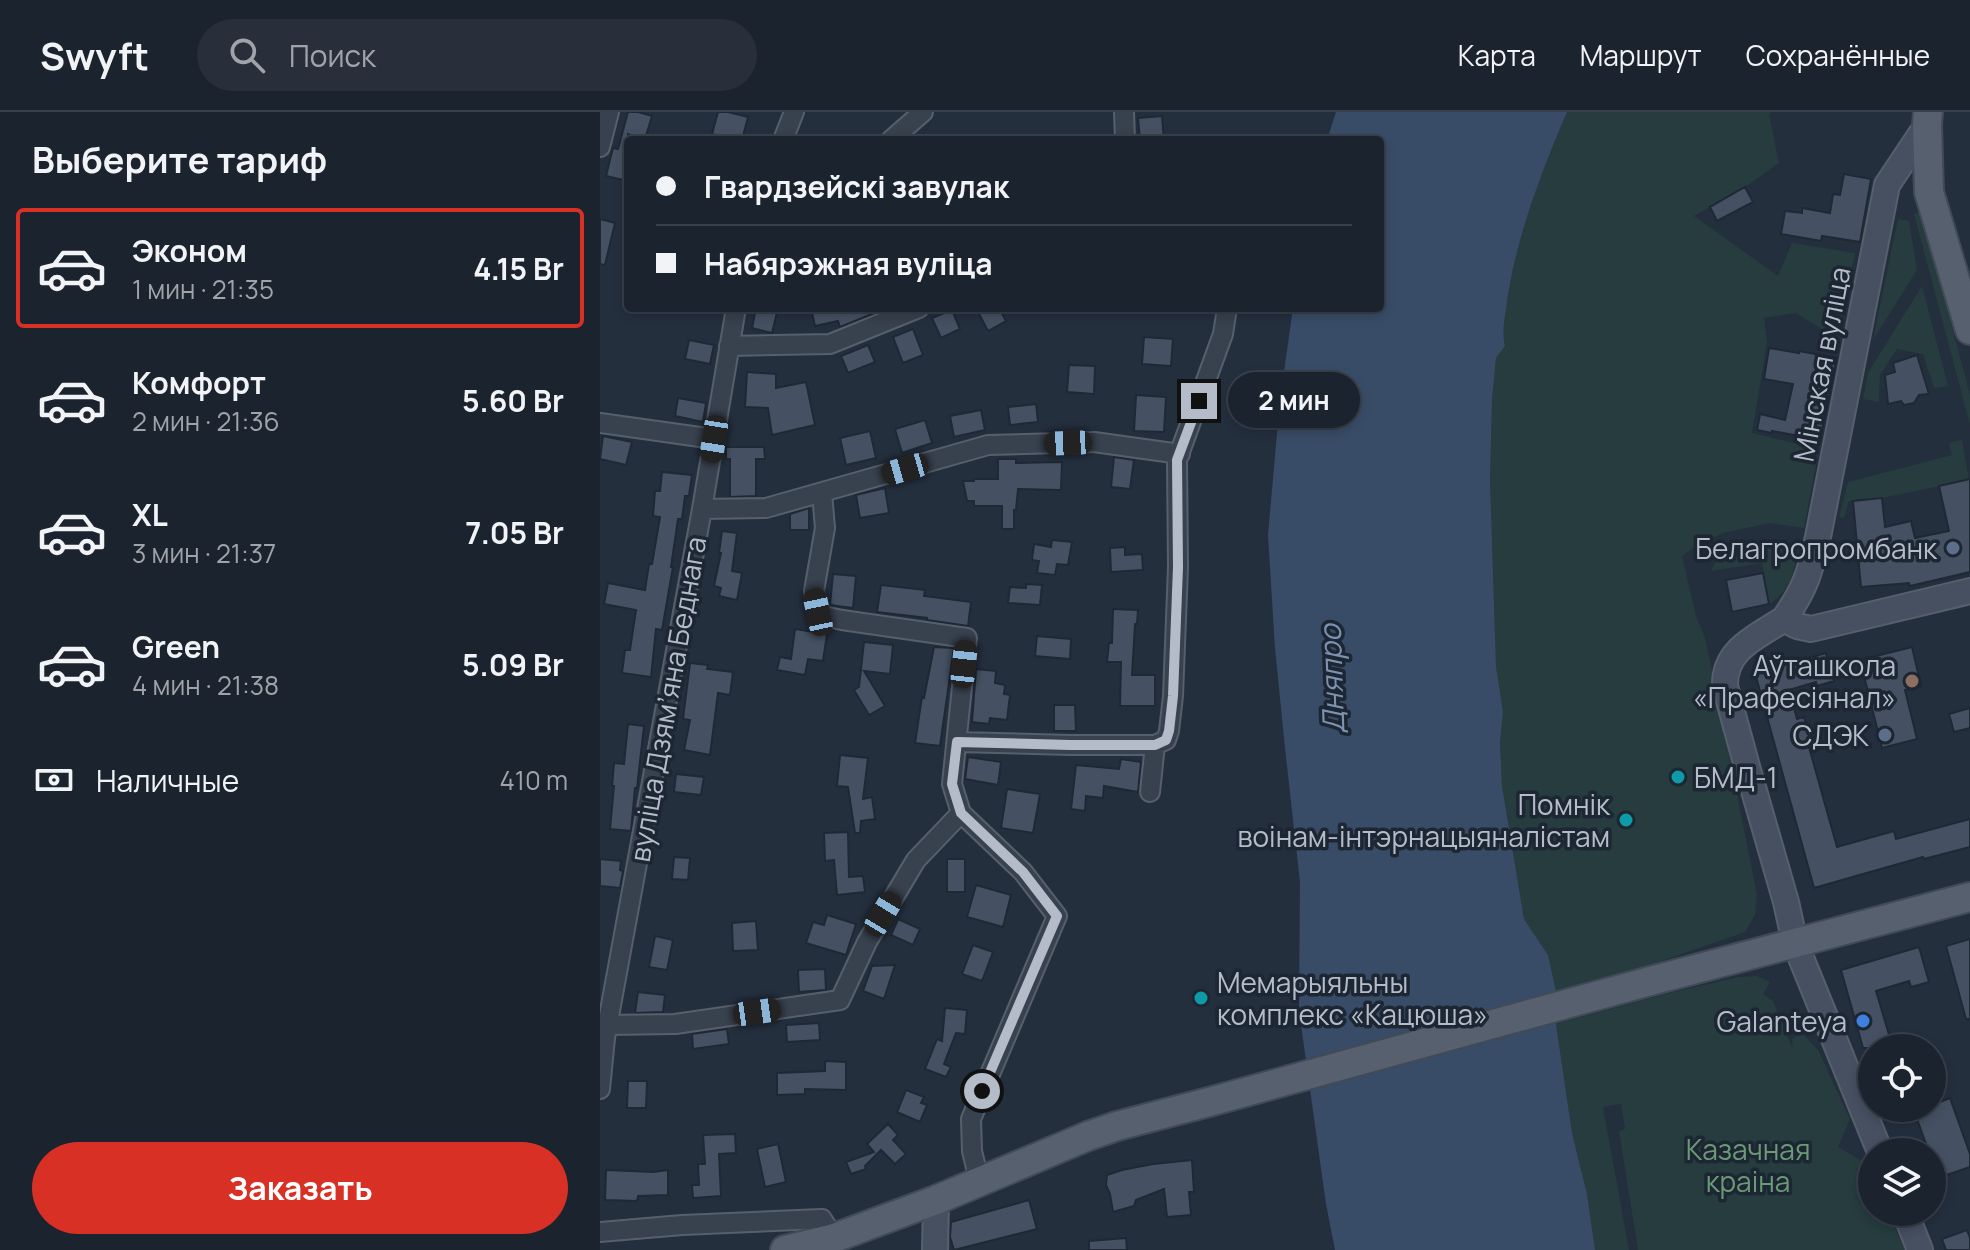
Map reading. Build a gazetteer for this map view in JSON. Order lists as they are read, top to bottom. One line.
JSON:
{"streets":{"street":["Мінская вуліца","вуліца Дзямʼяна Беднага"]},"water":["Дняпро"],"parks":["Казачная краіна"],"places":["Белагропромбанк","Аўташкола «Прафесіянал»","СДЭК","БМД-1","Помнік воінам-інтэрнацыяналістам","Мемарыяльны комплекс «Кацюша»","Galanteya"],"page":{"header":"Swyft","search":"Поиск","nav":["Карта","Маршрут","Сохранённые"],"heading":"Выберите тариф","banner":["Гвардзейскі завулак","Набярэжная вуліца"],"list":[{"name":"Эконом","note":"1 мин · 21:35","value":"4.15 Br"},{"name":"Комфорт","note":"2 мин · 21:36","value":"5.60 Br"},{"name":"XL","note":"3 мин · 21:37","value":"7.05 Br"},{"name":"Green","note":"4 мин · 21:38","value":"5.09 Br"}],"bubble":"2 мин","pay":["Наличные","410 m"],"buttons":"Заказать"}}
